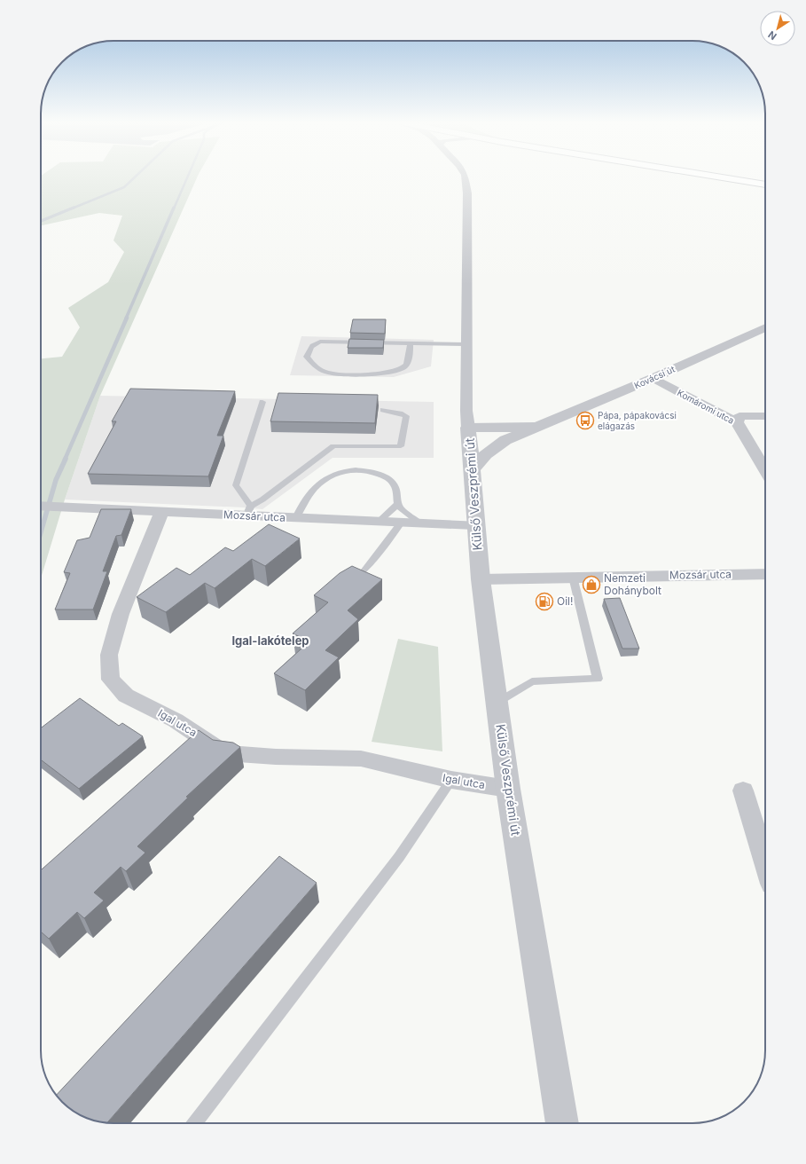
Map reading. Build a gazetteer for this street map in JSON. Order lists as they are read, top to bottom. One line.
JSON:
{"streets":{"street":["Kovácsi út","Komáromi utca","Külső Veszprémi út","Mozsár utca","Igal utca"]},"crossings":[["Kovácsi út","Komáromi utca"],["Kovácsi út","Külső Veszprémi út"],["Külső Veszprémi út","Mozsár utca"],["Külső Veszprémi út","Igal utca"],["Mozsár utca","Igal utca"]],"districts":["Igal-lakótelep"],"places":{"bus stop":["Pápa, pápakovácsi elágazás"],"shop":["Nemzeti Dohánybolt"],"fuel station":["Oil!"]},"north":"bottom left"}
